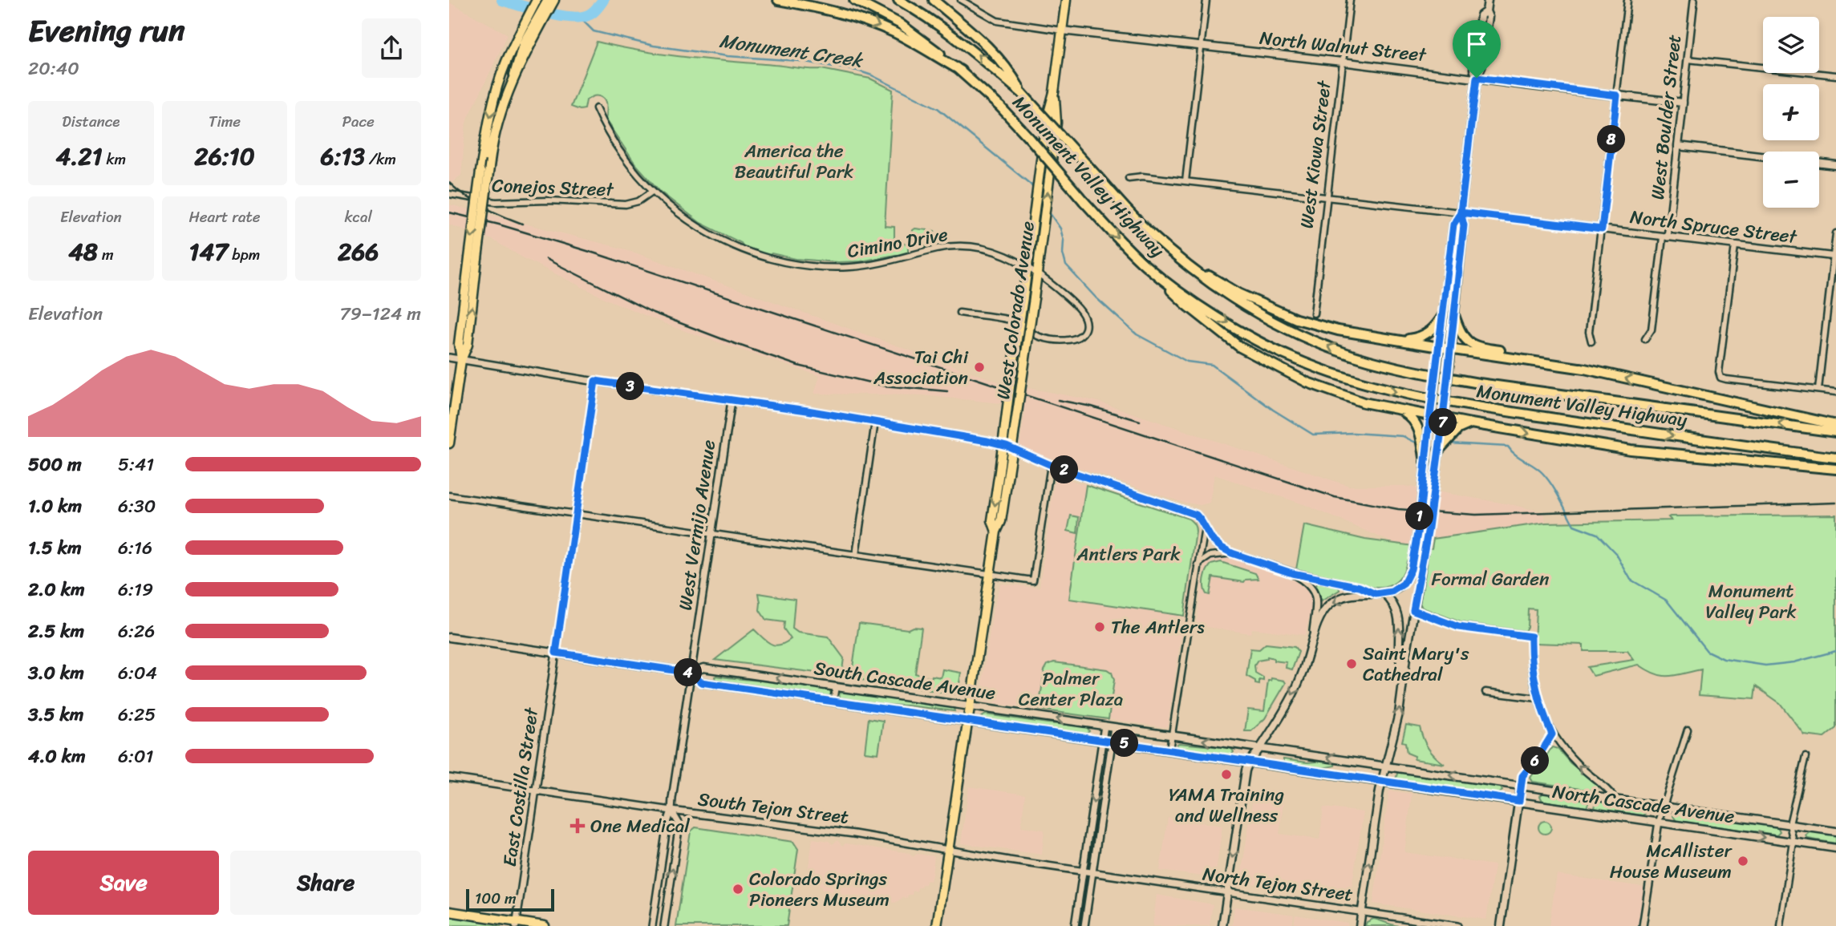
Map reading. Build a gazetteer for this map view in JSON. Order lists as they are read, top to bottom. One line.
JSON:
{"streets":{"highway":["Monument Valley Highway"],"main road":["North Walnut Street","West Boulder Street","West Colorado Avenue","South Cascade Avenue","North Cascade Avenue"],"street":["West Kiowa Street","Conejos Street","North Spruce Street","Cimino Drive","West Vermijo Avenue","East Costilla Street","South Tejon Street","North Tejon Street"]},"crossings":[["North Walnut Street","West Boulder Street"],["North Walnut Street","West Kiowa Street"],["North Walnut Street","West Colorado Avenue"],["West Boulder Street","North Spruce Street"],["West Kiowa Street","North Spruce Street"],["Conejos Street","Cimino Drive"],["Cimino Drive","West Colorado Avenue"],["West Colorado Avenue","South Cascade Avenue"],["West Colorado Avenue","South Tejon Street"],["West Vermijo Avenue","South Cascade Avenue"],["West Vermijo Avenue","South Tejon Street"],["South Cascade Avenue","East Costilla Street"],["South Cascade Avenue","North Cascade Avenue"],["East Costilla Street","South Tejon Street"],["South Tejon Street","North Tejon Street"]],"water":["Monument Creek"],"parks":["America the Beautiful Park","Antlers Park","Formal Garden","Monument Valley Park","Palmer Center Plaza"],"places":{"other":["Tai Chi Association","The Antlers","Saint Mary's Cathedral","YAMA Training and Wellness","McAllister House Museum","Colorado Springs Pioneers Museum"],"health":["One Medical"]},"scale_bar":"100 m","page":{"heading":["Evening run","20:40"],"map_buttons":["+","−"],"stats":[["Distance","4.21 km"],["Time","26:10"],["Pace","6:13 /km"],["Elevation","48 m"],["Heart rate","147 bpm"],["kcal","266"]],"pins":["8","3","7","2","1","4","5","6"],"chart":["Elevation","79–124 m"],"list":[{"name":"500 m","note":"5:41"},{"name":"1.0 km","note":"6:30"},{"name":"1.5 km","note":"6:16"},{"name":"2.0 km","note":"6:19"},{"name":"2.5 km","note":"6:26"},{"name":"3.0 km","note":"6:04"},{"name":"3.5 km","note":"6:25"},{"name":"4.0 km","note":"6:01"}],"buttons":["Save","Share"],"scale":"100 m"}}
